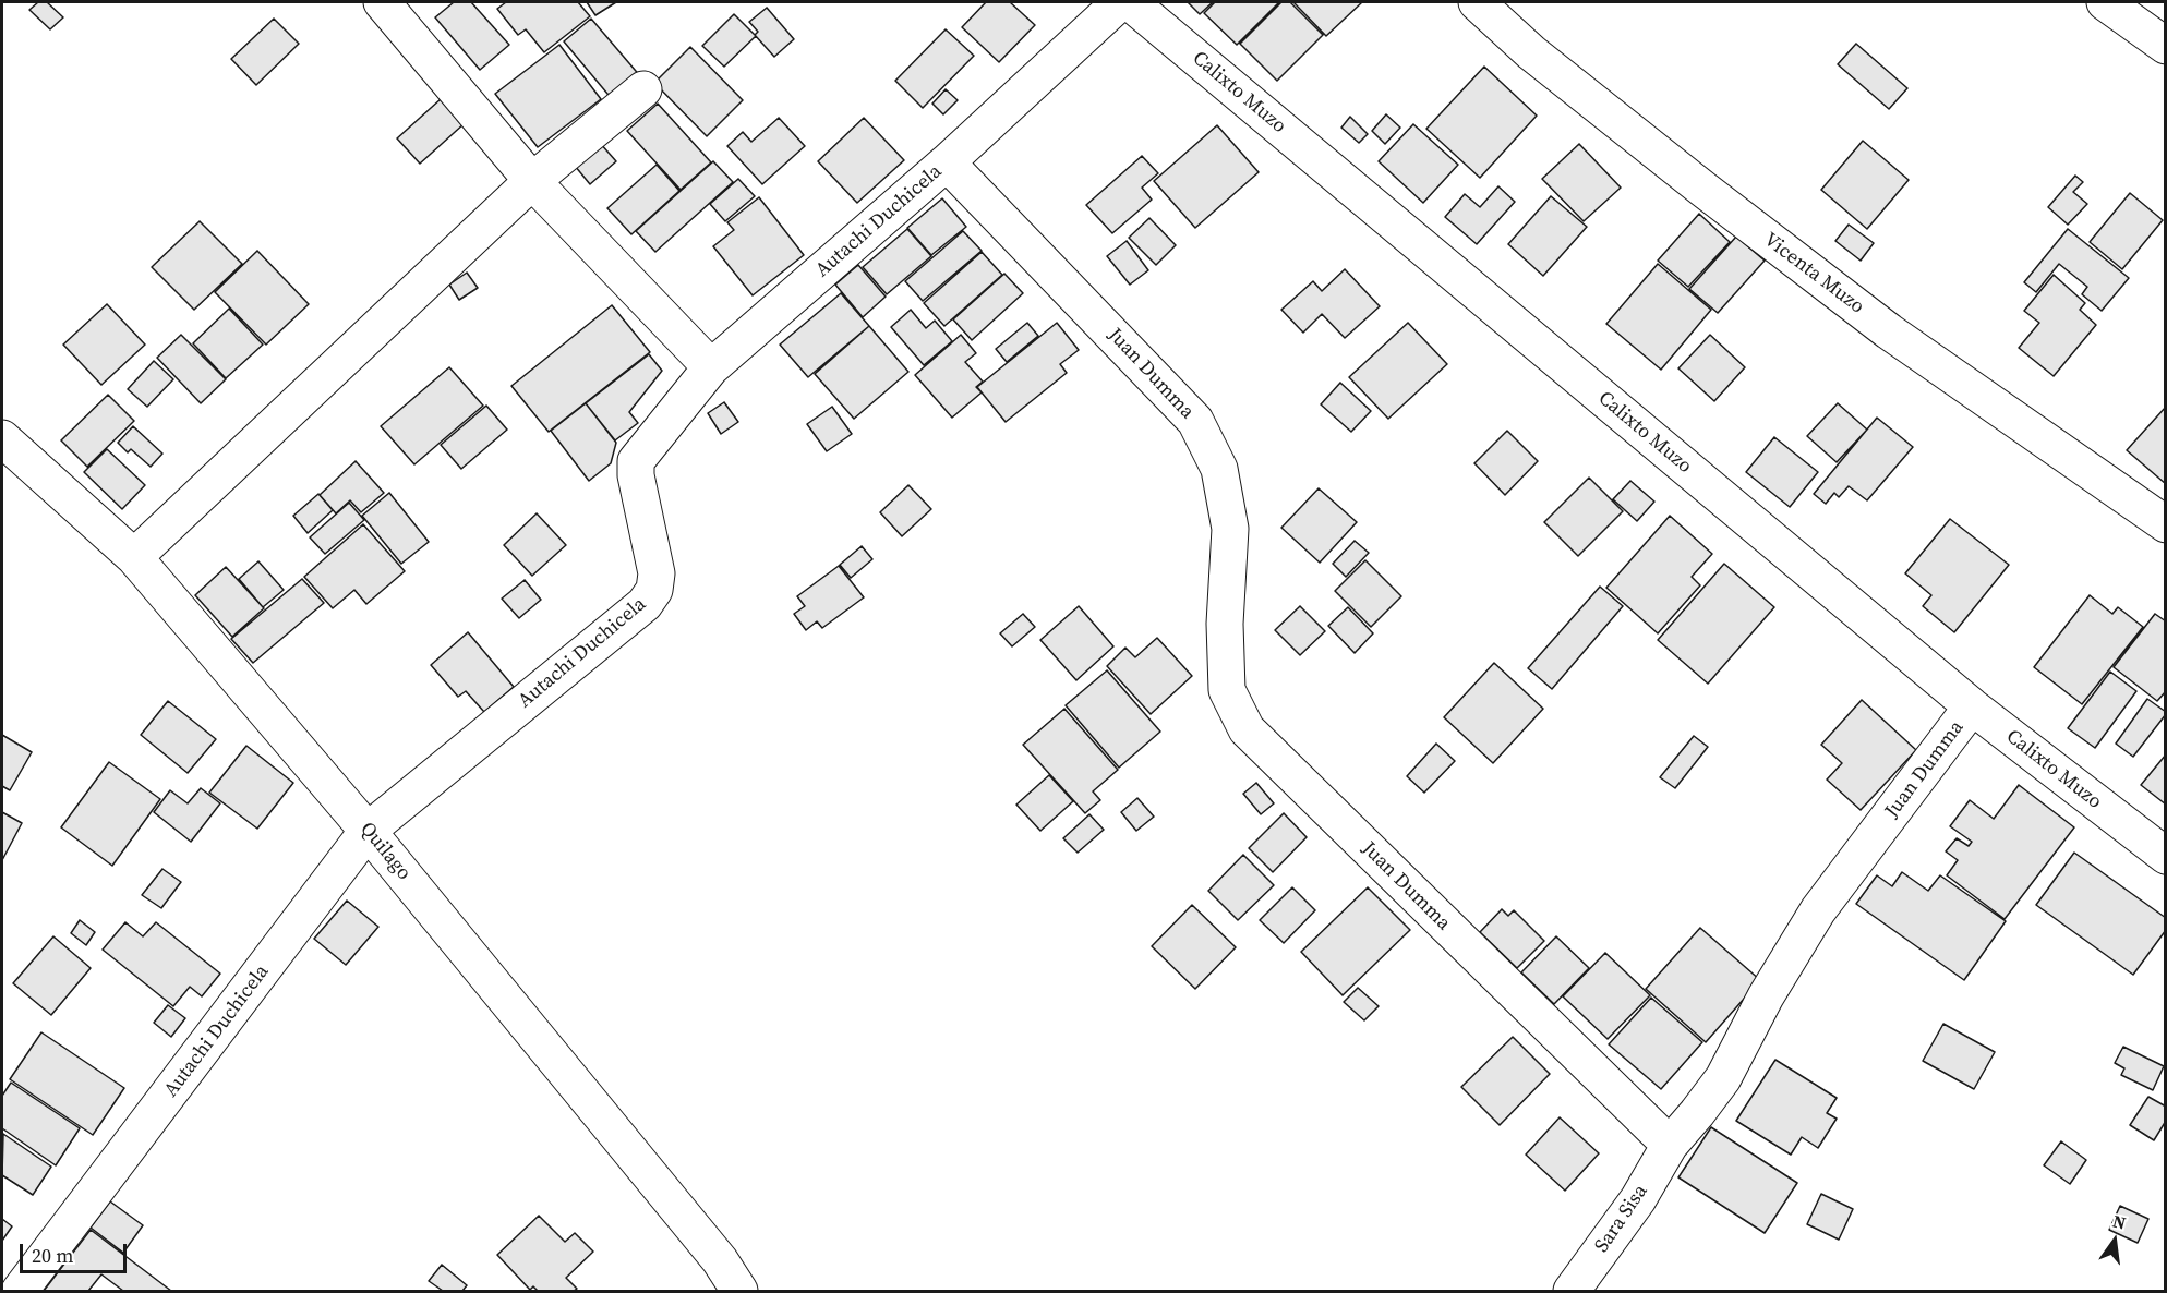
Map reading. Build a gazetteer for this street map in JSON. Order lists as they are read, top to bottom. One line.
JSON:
{"streets":{"street":["Calixto Muzo","Autachi Duchicela","Vicenta Muzo","Juan Dumma","Quilago","Sara Sisa"]},"crossings":[["Calixto Muzo","Juan Dumma"],["Autachi Duchicela","Juan Dumma"],["Autachi Duchicela","Quilago"],["Juan Dumma","Sara Sisa"]],"scale_bar":"20 m","north":"top"}
